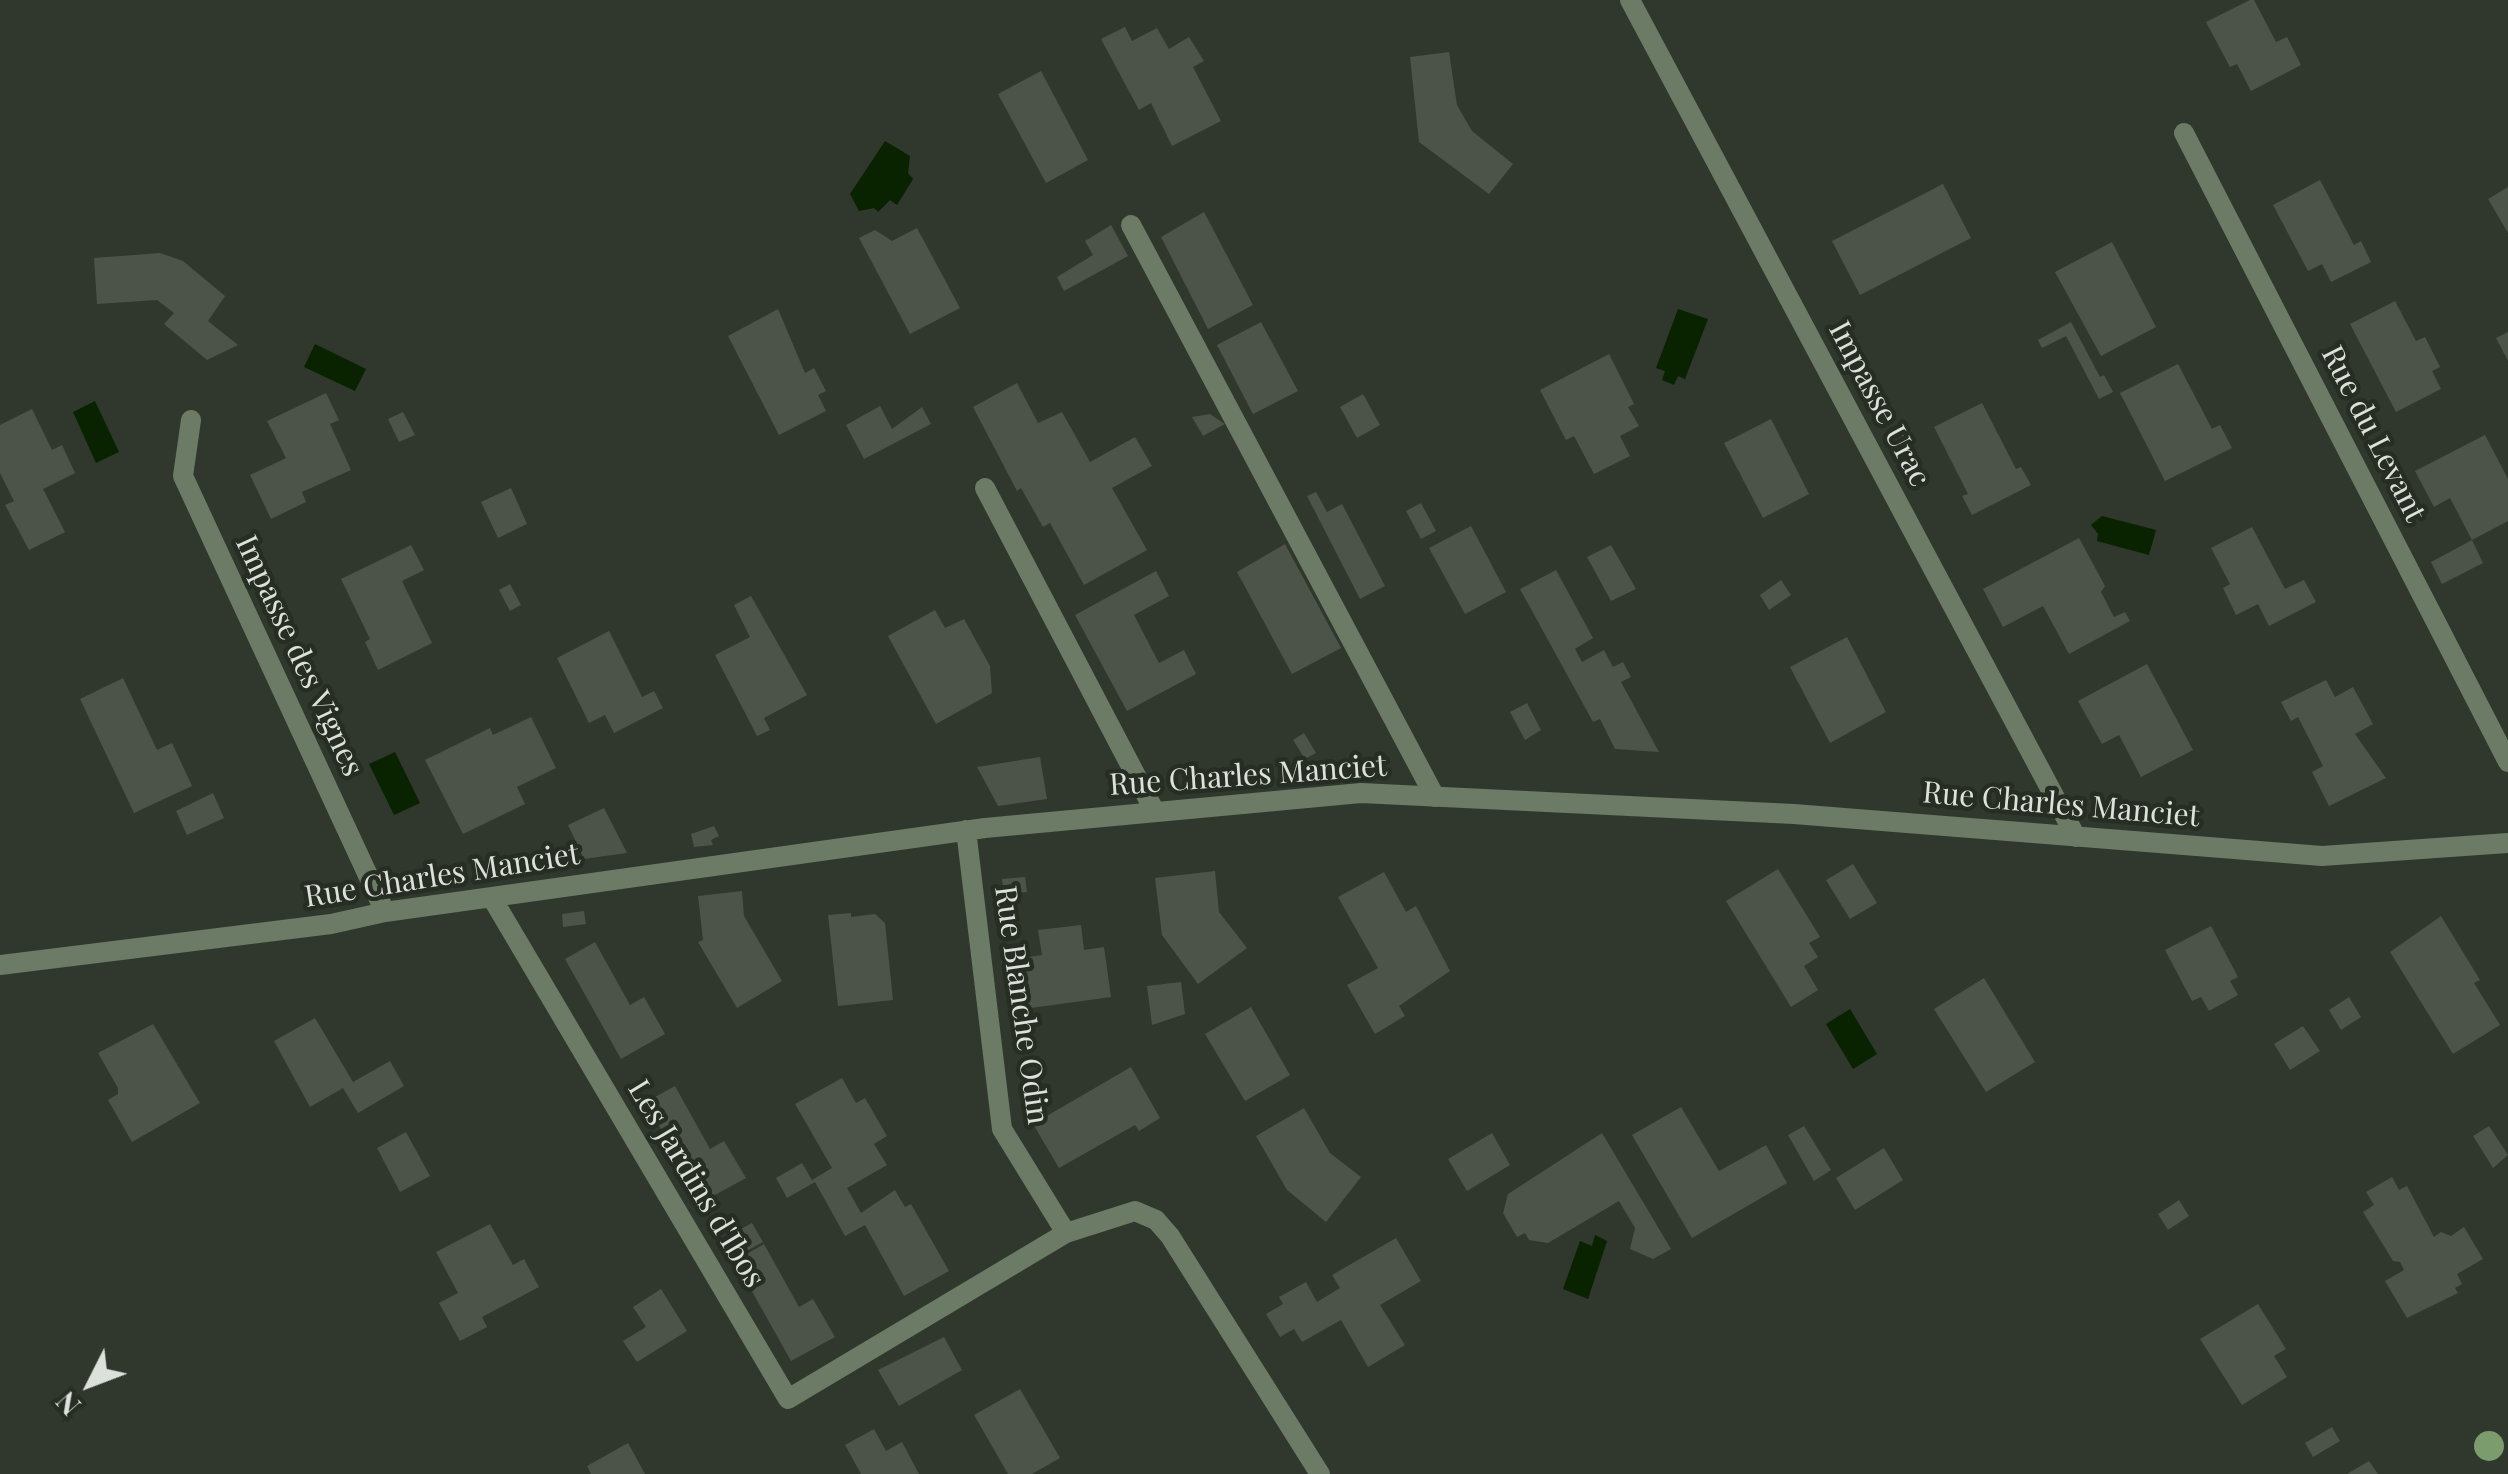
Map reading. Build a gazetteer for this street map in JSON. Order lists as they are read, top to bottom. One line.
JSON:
{"streets":{"street":["Impasse Urac","Rue du Levant","Impasse des Vignes","Rue Charles Manciet","Rue Blanche Odin","Les Jardins d'Ibos"]},"crossings":[["Impasse Urac","Rue Charles Manciet"],["Impasse des Vignes","Rue Charles Manciet"],["Rue Charles Manciet","Rue Blanche Odin"],["Rue Charles Manciet","Les Jardins d'Ibos"],["Rue Blanche Odin","Les Jardins d'Ibos"]],"north":"bottom left"}
